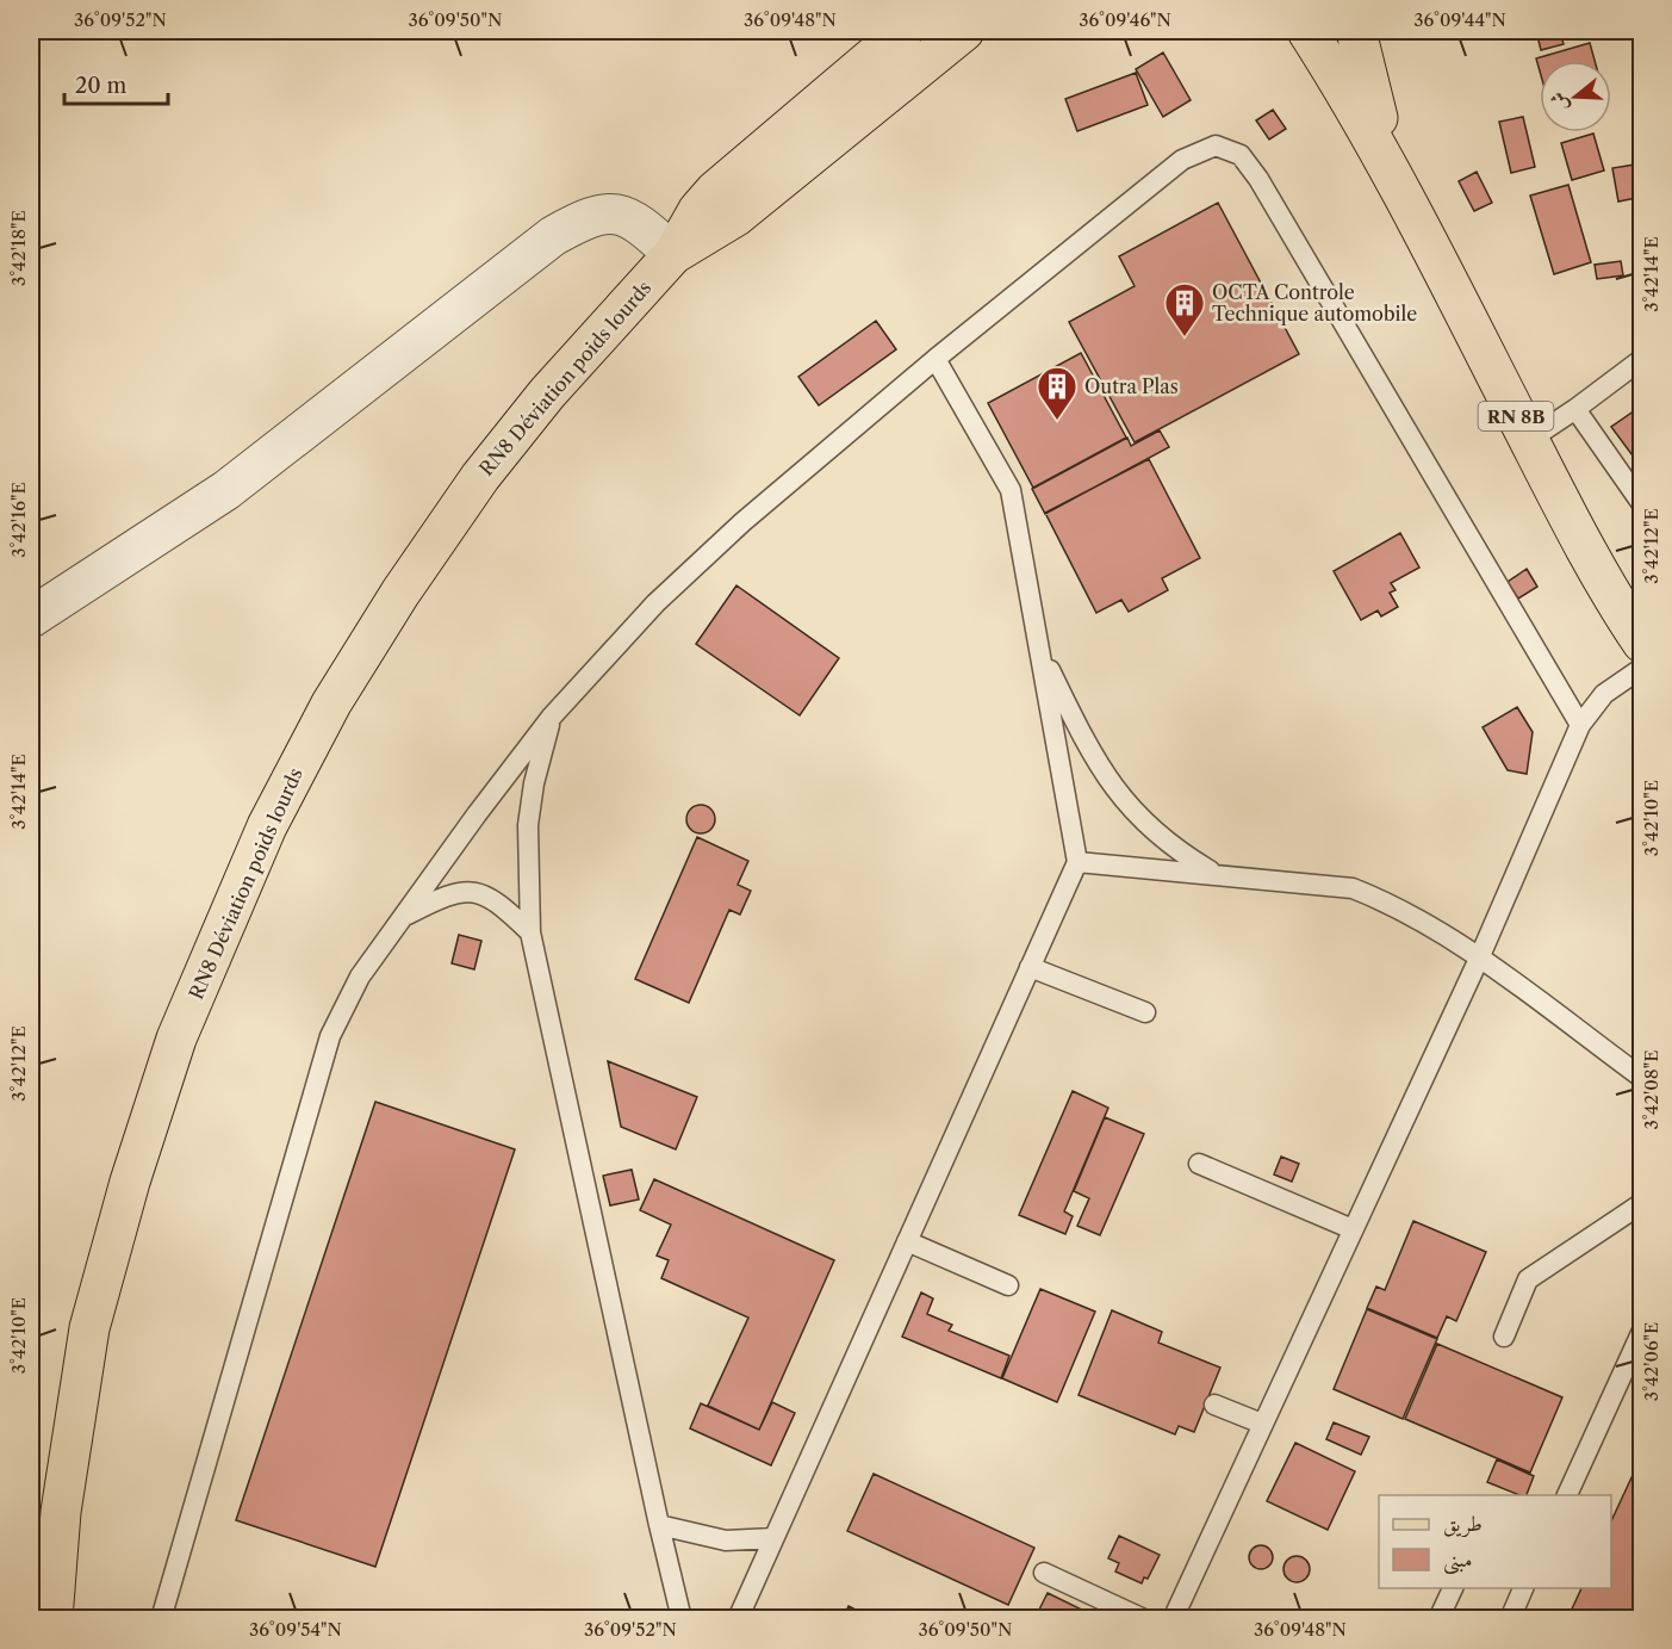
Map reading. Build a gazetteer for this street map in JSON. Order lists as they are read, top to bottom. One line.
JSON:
{"streets":{"main road":["RN8 Déviation poids lourds","RN 8B"]},"places":{"building":["OCTA Controle Technique automobile","Outra Plas"]},"legend":["طريق","مبنى"],"scale_bar":"20 m","north":"left","coordinates":["36°09'52\"N","36°09'50\"N","36°09'48\"N","36°09'46\"N","36°09'44\"N","3°42'18\"E","3°42'14\"E","3°42'16\"E","3°42'12\"E","3°42'10\"E","3°42'08\"E","3°42'06\"E","36°09'54\"N"]}
